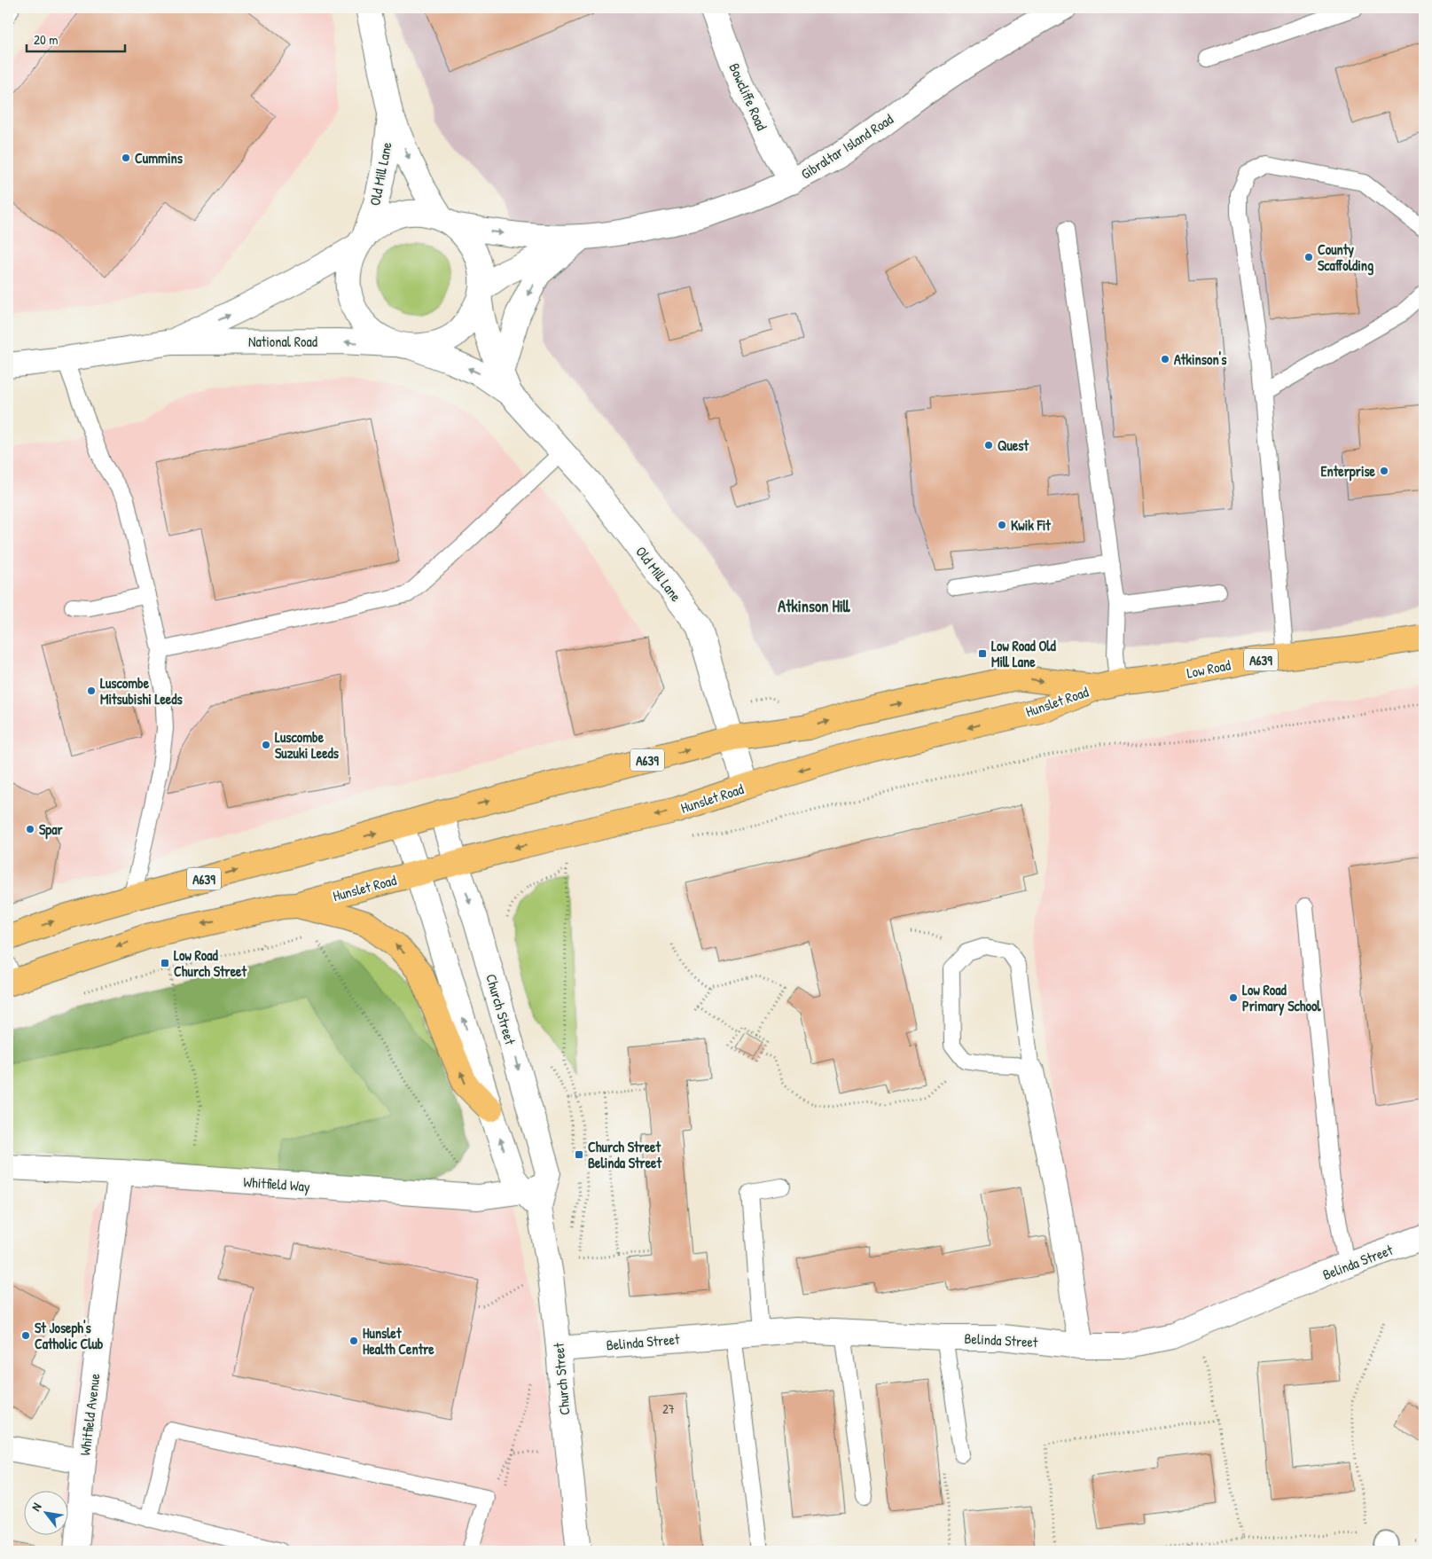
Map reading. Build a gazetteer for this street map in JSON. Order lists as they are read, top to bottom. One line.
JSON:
{"streets":{"main road":["A639","Low Road","Hunslet Road"],"street":["Bowcliffe Road","Gibraltar Island Road","Old Mill Lane","National Road","Church Street","Whitfield Way","Belinda Street","Whitfield Avenue"]},"crossings":[["Bowcliffe Road","Gibraltar Island Road"],["Gibraltar Island Road","Old Mill Lane"],["Gibraltar Island Road","National Road"],["Old Mill Lane","National Road"],["Old Mill Lane","Hunslet Road"],["Low Road","Hunslet Road"],["Hunslet Road","Church Street"],["Church Street","Whitfield Way"],["Church Street","Belinda Street"],["Whitfield Way","Whitfield Avenue"]],"districts":["Atkinson Hill"],"places":{"other":["Cummins","County Scaffolding","Atkinson's","Quest","Enterprise","Kwik Fit","Luscombe Mitsubishi Leeds","Luscombe Suzuki Leeds","Spar","Low Road Primary School","St Joseph's Catholic Club","Hunslet Health Centre"],"transit":["Low Road Old Mill Lane","Low Road Church Street","Church Street Belinda Street"]},"house_numbers":["27"],"scale_bar":"20 m","north":"top left"}
